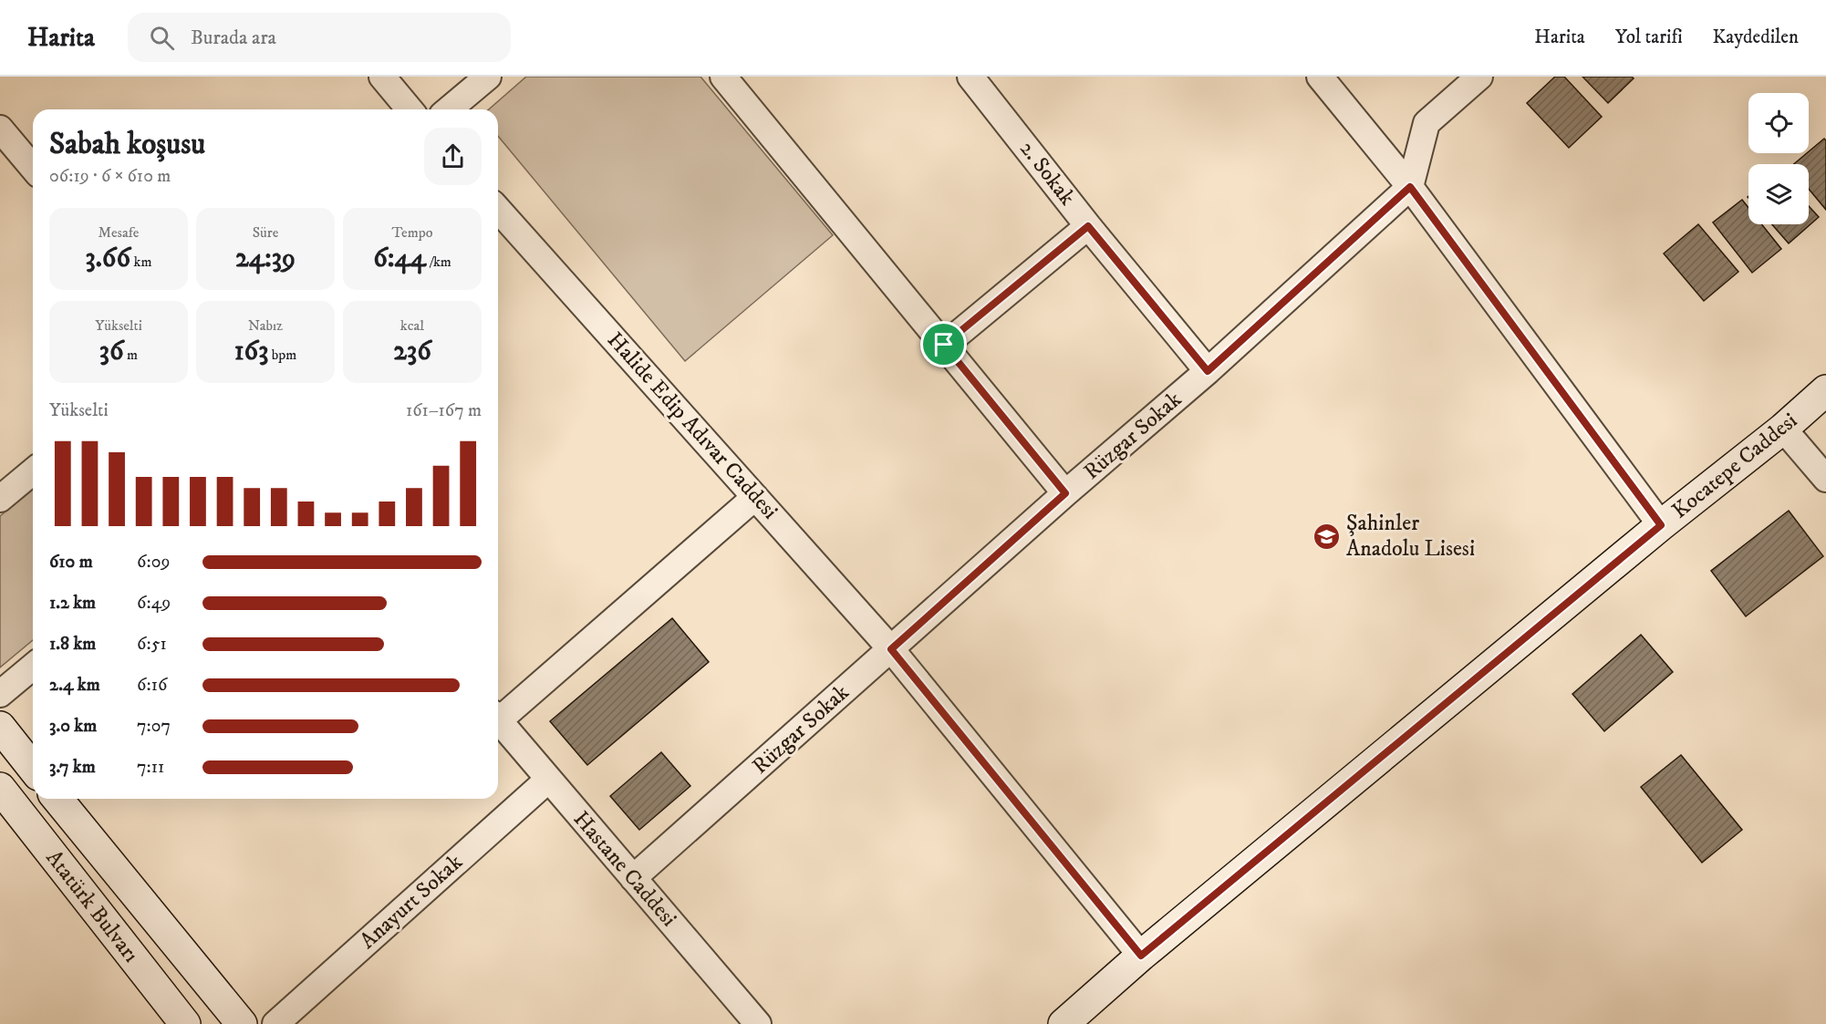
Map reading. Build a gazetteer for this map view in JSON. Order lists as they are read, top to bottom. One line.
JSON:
{"streets":{"street":["2. Sokak","Halide Edip Adıvar Caddesi","Rüzgar Sokak","Kocatepe Caddesi","Hastane Caddesi","Anayurt Sokak","Atatürk Bulvarı"]},"crossings":[["2. Sokak","Rüzgar Sokak"],["Halide Edip Adıvar Caddesi","Rüzgar Sokak"],["Halide Edip Adıvar Caddesi","Kocatepe Caddesi"],["Rüzgar Sokak","Hastane Caddesi"],["Hastane Caddesi","Anayurt Sokak"]],"places":{"school or university":["Şahinler Anadolu Lisesi"]},"page":{"header":"Harita","search":"Burada ara","nav":["Harita","Yol tarifi","Kaydedilen"],"heading":["Sabah koşusu","06:19 · 6 × 610 m"],"stats":[["Mesafe","3.66 km"],["Süre","24:39"],["Tempo","6:44 /km"],["Yükselti","36 m"],["Nabız","163 bpm"],["kcal","236"]],"chart":["Yükselti","161–167 m"],"list":[{"name":"610 m","note":"6:09"},{"name":"1.2 km","note":"6:49"},{"name":"1.8 km","note":"6:51"},{"name":"2.4 km","note":"6:16"},{"name":"3.0 km","note":"7:07"},{"name":"3.7 km","note":"7:11"}]}}
